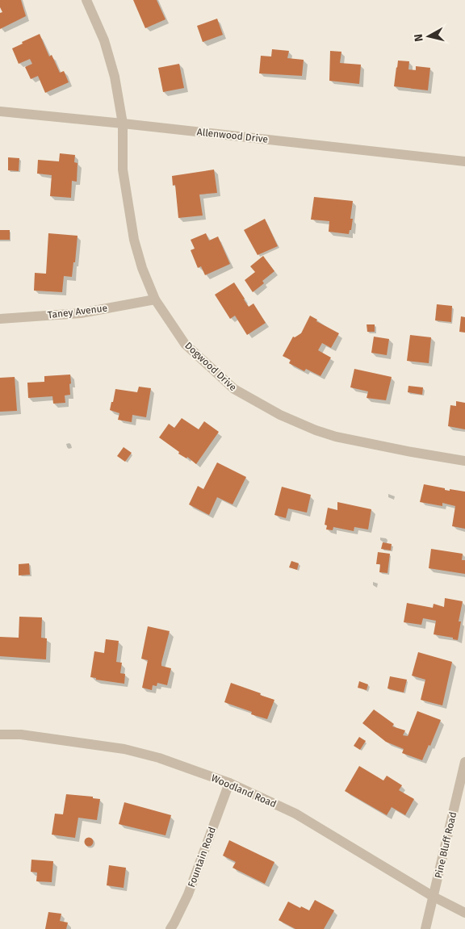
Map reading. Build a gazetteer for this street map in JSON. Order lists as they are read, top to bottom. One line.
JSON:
{"streets":{"street":["Allenwood Drive","Taney Avenue","Dogwood Drive","Woodland Road","Pine Bluff Road","Fountain Road"]},"crossings":[["Allenwood Drive","Dogwood Drive"],["Taney Avenue","Dogwood Drive"],["Woodland Road","Pine Bluff Road"],["Woodland Road","Fountain Road"]],"north":"left"}
